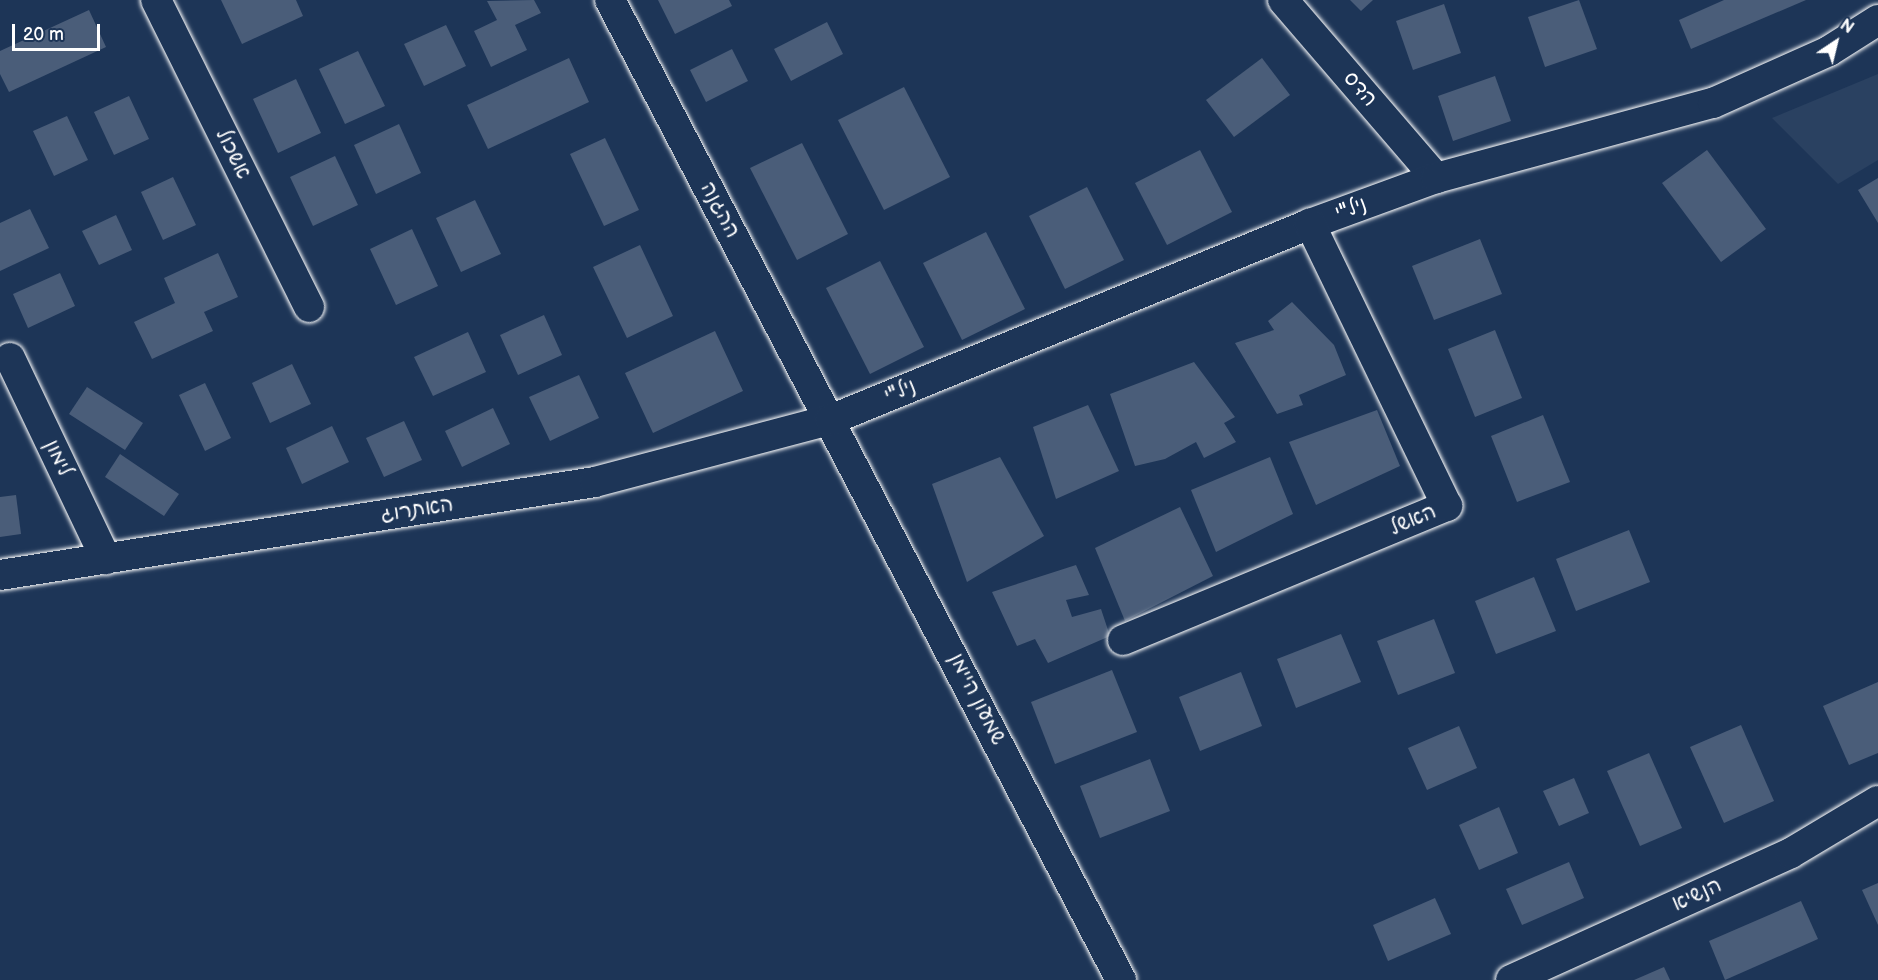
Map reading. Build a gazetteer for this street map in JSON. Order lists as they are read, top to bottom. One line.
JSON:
{"streets":{"street":["הדס","אשכול","ניל\"י","ההגנה","לימון","האתרוג","האשל","שמעון היימן","הנשיא"]},"crossings":[["הדס","ניל\"י"],["ניל\"י","ההגנה"],["ניל\"י","האתרוג"],["ניל\"י","האשל"],["ניל\"י","שמעון היימן"],["ההגנה","האתרוג"],["ההגנה","שמעון היימן"],["לימון","האתרוג"],["האתרוג","שמעון היימן"]],"scale_bar":"20 m","north":"top right"}
